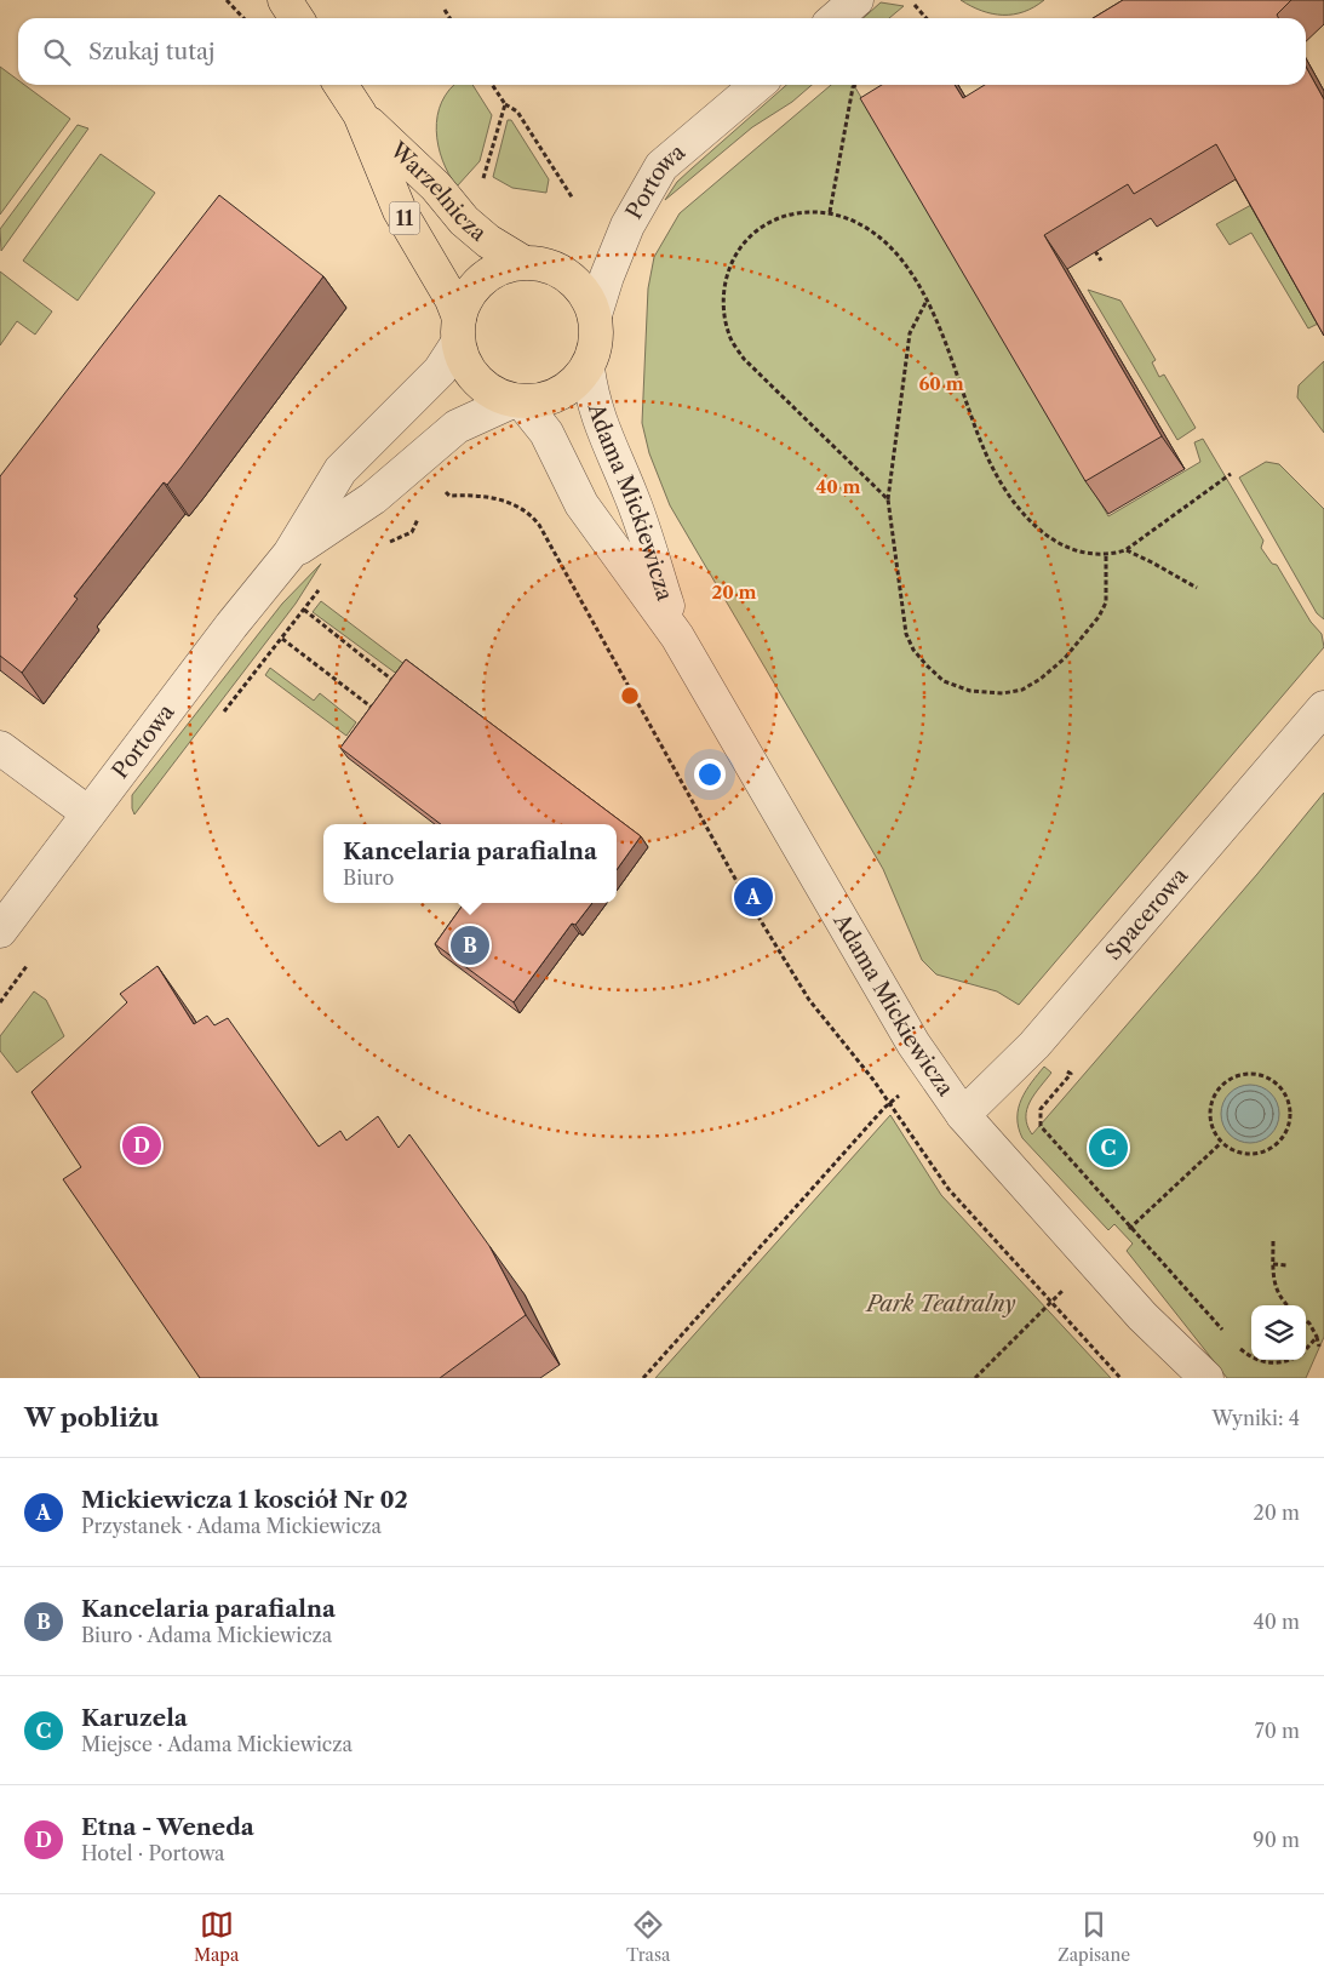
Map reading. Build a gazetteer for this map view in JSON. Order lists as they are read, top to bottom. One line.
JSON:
{"streets":{"main road":["Warzelnicza","11"],"street":["Portowa","Adama Mickiewicza","Spacerowa"]},"crossings":[["Portowa","Warzelnicza"],["Portowa","11"],["Portowa","Adama Mickiewicza"],["Warzelnicza","11"],["Warzelnicza","Adama Mickiewicza"],["11","Adama Mickiewicza"],["Adama Mickiewicza","Spacerowa"]],"parks":["Park Teatralny"],"page":{"search":"Szukaj tutaj","popup":["Kancelaria parafialna","Biuro"],"pins":["A","B","D","C"],"heading":["W pobliżu","Wyniki: 4"],"list":[{"mark":"A","name":"Mickiewicza 1 kosciół Nr 02","note":"Przystanek · Adama Mickiewicza","value":"20 m"},{"mark":"B","name":"Kancelaria parafialna","note":"Biuro · Adama Mickiewicza","value":"40 m"},{"mark":"C","name":"Karuzela","note":"Miejsce · Adama Mickiewicza","value":"70 m"},{"mark":"D","name":"Etna - Weneda","note":"Hotel · Portowa","value":"90 m"}],"nav":["Mapa","Trasa","Zapisane"]},"rings":["60 m","40 m","20 m"]}
